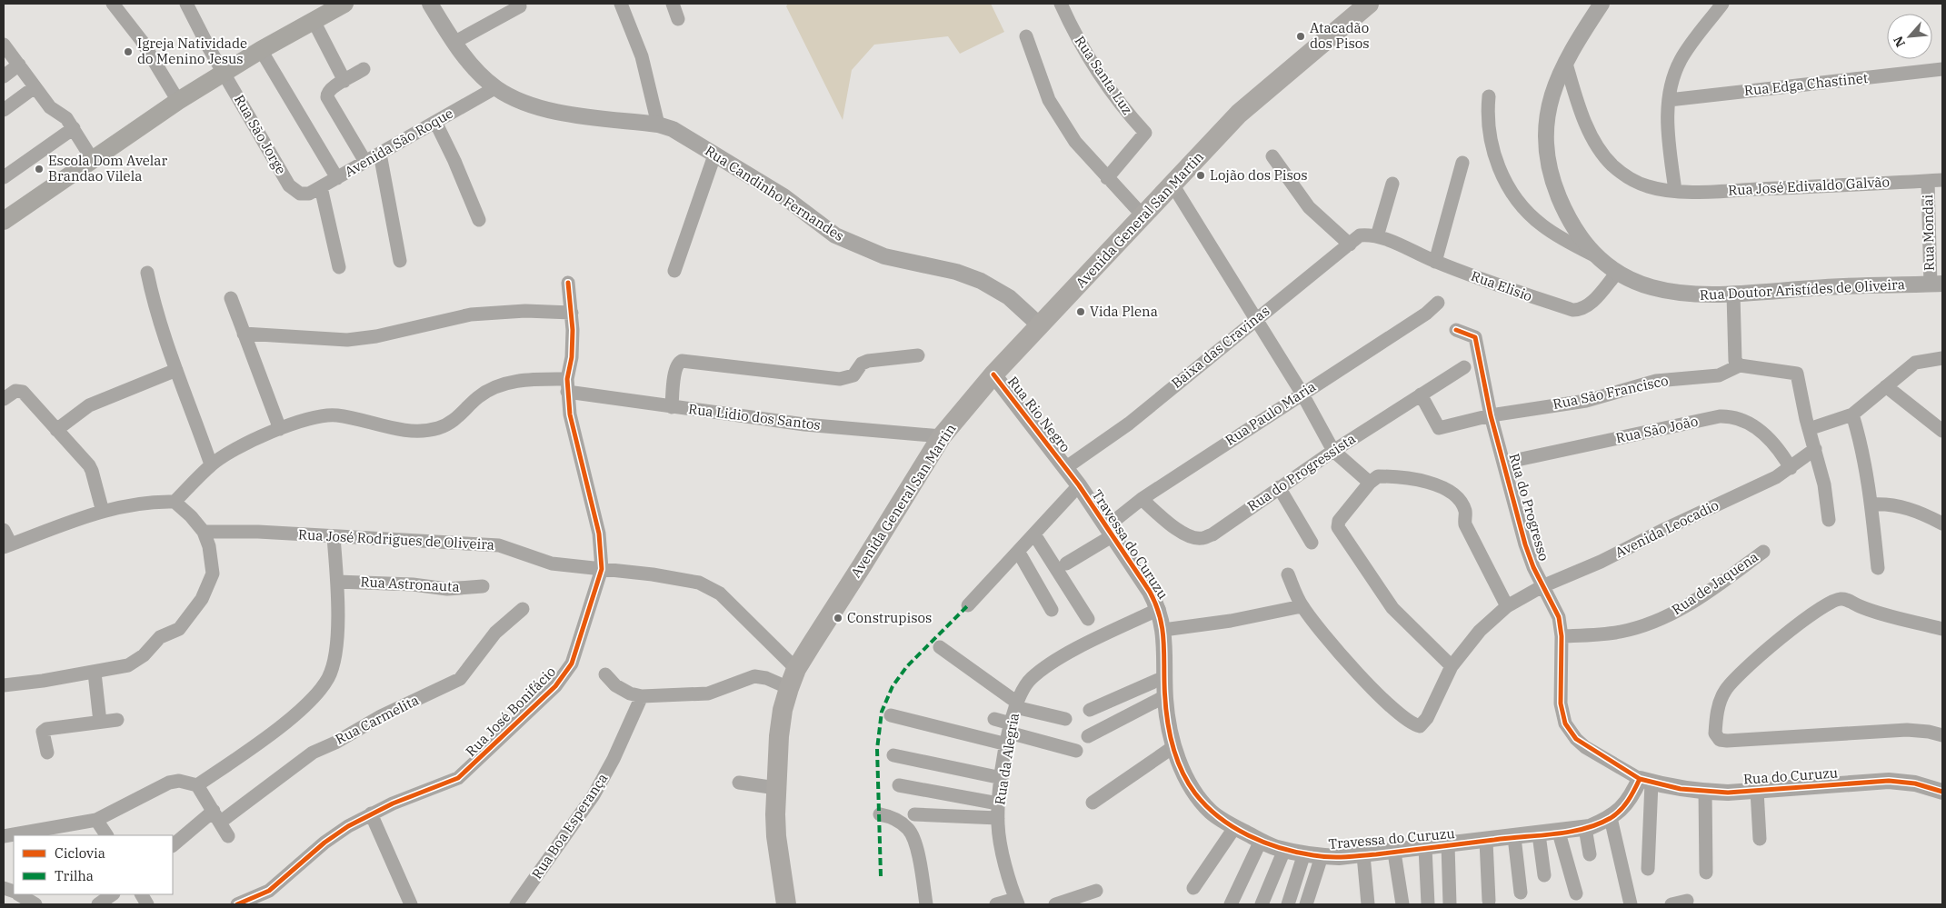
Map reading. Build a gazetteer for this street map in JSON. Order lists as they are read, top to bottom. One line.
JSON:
{"streets":{"main road":["Avenida General San Martin"],"street":["Rua Santa Luz","Rua Edga Chastinet","Rua São Jorge","Avenida São Roque","Rua José Edivaldo Galvão","Rua Candinho Fernandes","Rua Mondai","Rua Elisio","Rua Doutor Aristídes de Oliveira","Baixa das Cravinas","Rua São Francisco","Rua Paulo Maria","Rua Rio Negro","Rua Lidio dos Santos","Rua São João","Rua do Progressista","Rua do Progresso","Avenida Leocadio","Rua José Rodrigues de Oliveira","Travessa do Curuzu","Rua de Jaquena","Rua Astronauta","Rua José Bonifácio","Rua Carmelita","Rua da Alegria","Rua do Curuzu","Rua Boa Esperança"]},"crossings":[["Rua São Jorge","Avenida São Roque"],["Avenida São Roque","Rua Candinho Fernandes"],["Rua José Edivaldo Galvão","Rua Mondai"],["Rua José Edivaldo Galvão","Rua Doutor Aristídes de Oliveira"],["Rua Candinho Fernandes","Avenida General San Martin"],["Avenida General San Martin","Rua Rio Negro"],["Avenida General San Martin","Rua Lidio dos Santos"],["Avenida General San Martin","Rua José Rodrigues de Oliveira"],["Rua Mondai","Rua Doutor Aristídes de Oliveira"],["Rua Elisio","Rua Doutor Aristídes de Oliveira"],["Rua Elisio","Baixa das Cravinas"],["Baixa das Cravinas","Rua Rio Negro"],["Baixa das Cravinas","Travessa do Curuzu"],["Rua São Francisco","Rua do Progressista"],["Rua São Francisco","Rua do Progresso"],["Rua Paulo Maria","Rua do Progressista"],["Rua Paulo Maria","Travessa do Curuzu"],["Rua Rio Negro","Travessa do Curuzu"],["Rua Lidio dos Santos","Rua José Bonifácio"],["Rua São João","Rua do Progresso"],["Rua São João","Avenida Leocadio"],["Rua do Progresso","Avenida Leocadio"],["Rua do Progresso","Rua de Jaquena"],["Rua do Progresso","Rua do Curuzu"],["Rua José Rodrigues de Oliveira","Rua José Bonifácio"],["Travessa do Curuzu","Rua da Alegria"]],"places":["Atacadão dos Pisos","Igreja Natividade do Menino Jesus","Escola Dom Avelar Brandao Vilela","Lojão dos Pisos","Vida Plena","Construpisos"],"legend":["Ciclovia","Trilha"],"north":"bottom left"}
